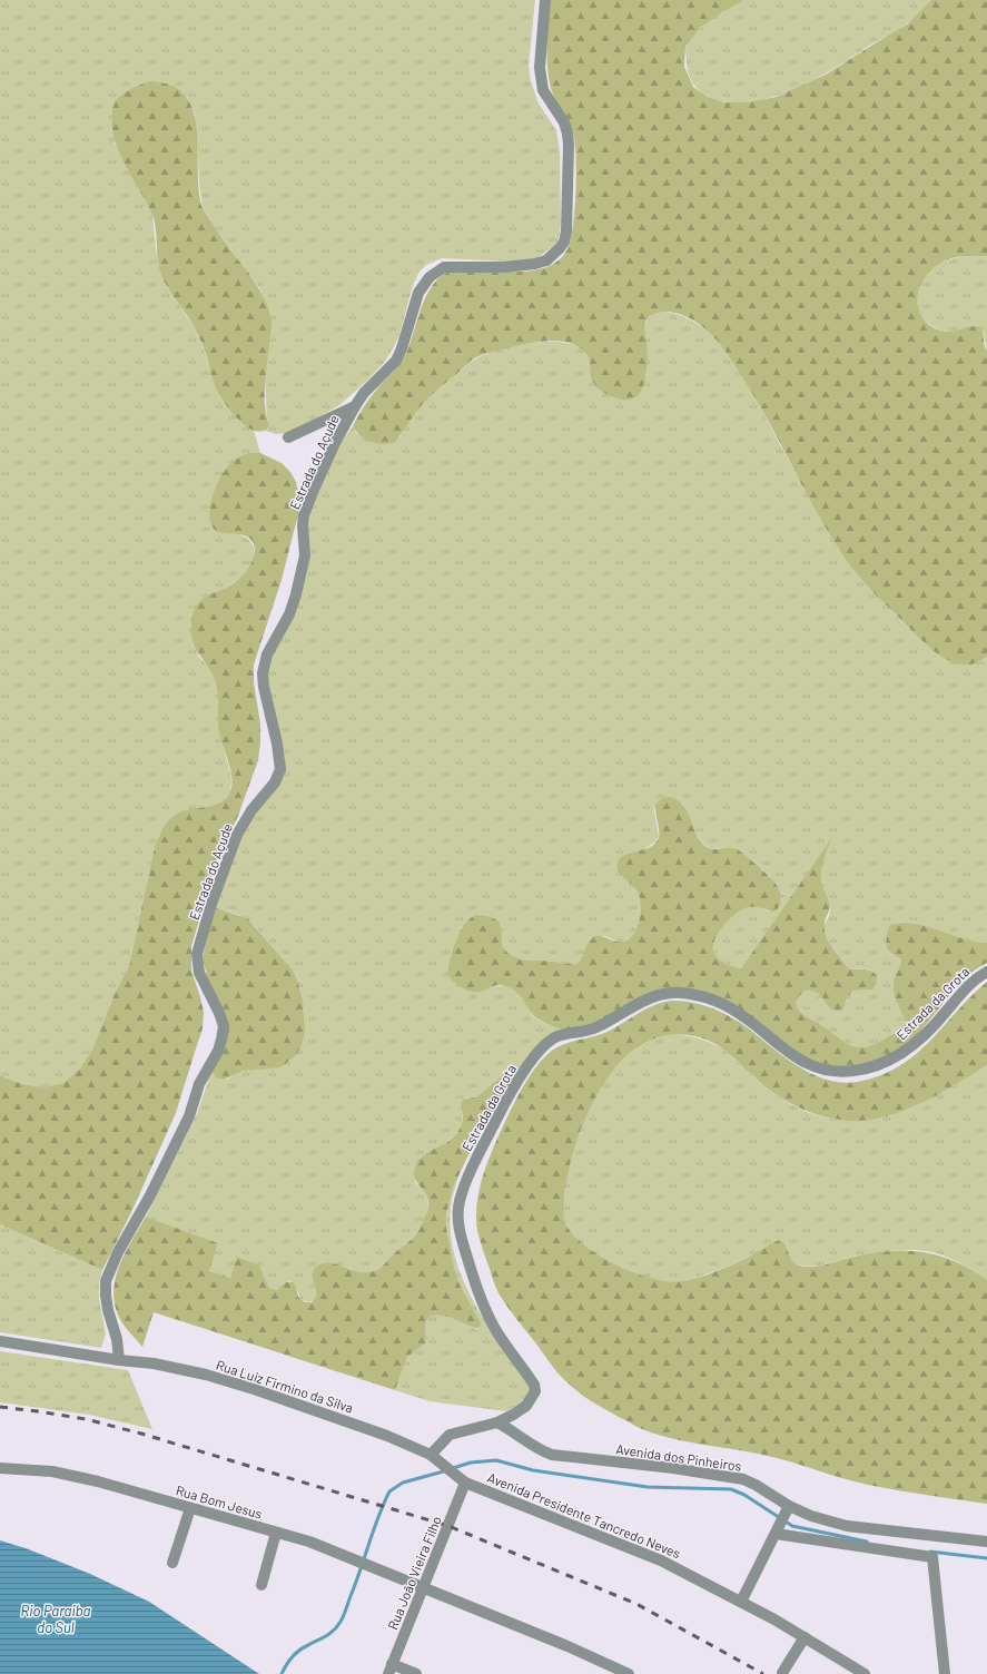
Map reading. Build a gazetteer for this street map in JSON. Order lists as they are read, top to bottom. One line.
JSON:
{"streets":{"street":["Estrada do Açude","Estrada da Grota","Rua Luiz Firmino da Silva","Avenida dos Pinheiros","Rua Bom Jesus","Avenida Presidente Tancredo Neves","Rua João Vieira Filho"]},"crossings":[["Estrada do Açude","Rua Luiz Firmino da Silva"],["Estrada da Grota","Avenida dos Pinheiros"],["Rua Luiz Firmino da Silva","Avenida Presidente Tancredo Neves"],["Rua Bom Jesus","Rua João Vieira Filho"],["Avenida Presidente Tancredo Neves","Rua João Vieira Filho"]],"water":["Rio Paraiba do Sul"]}
